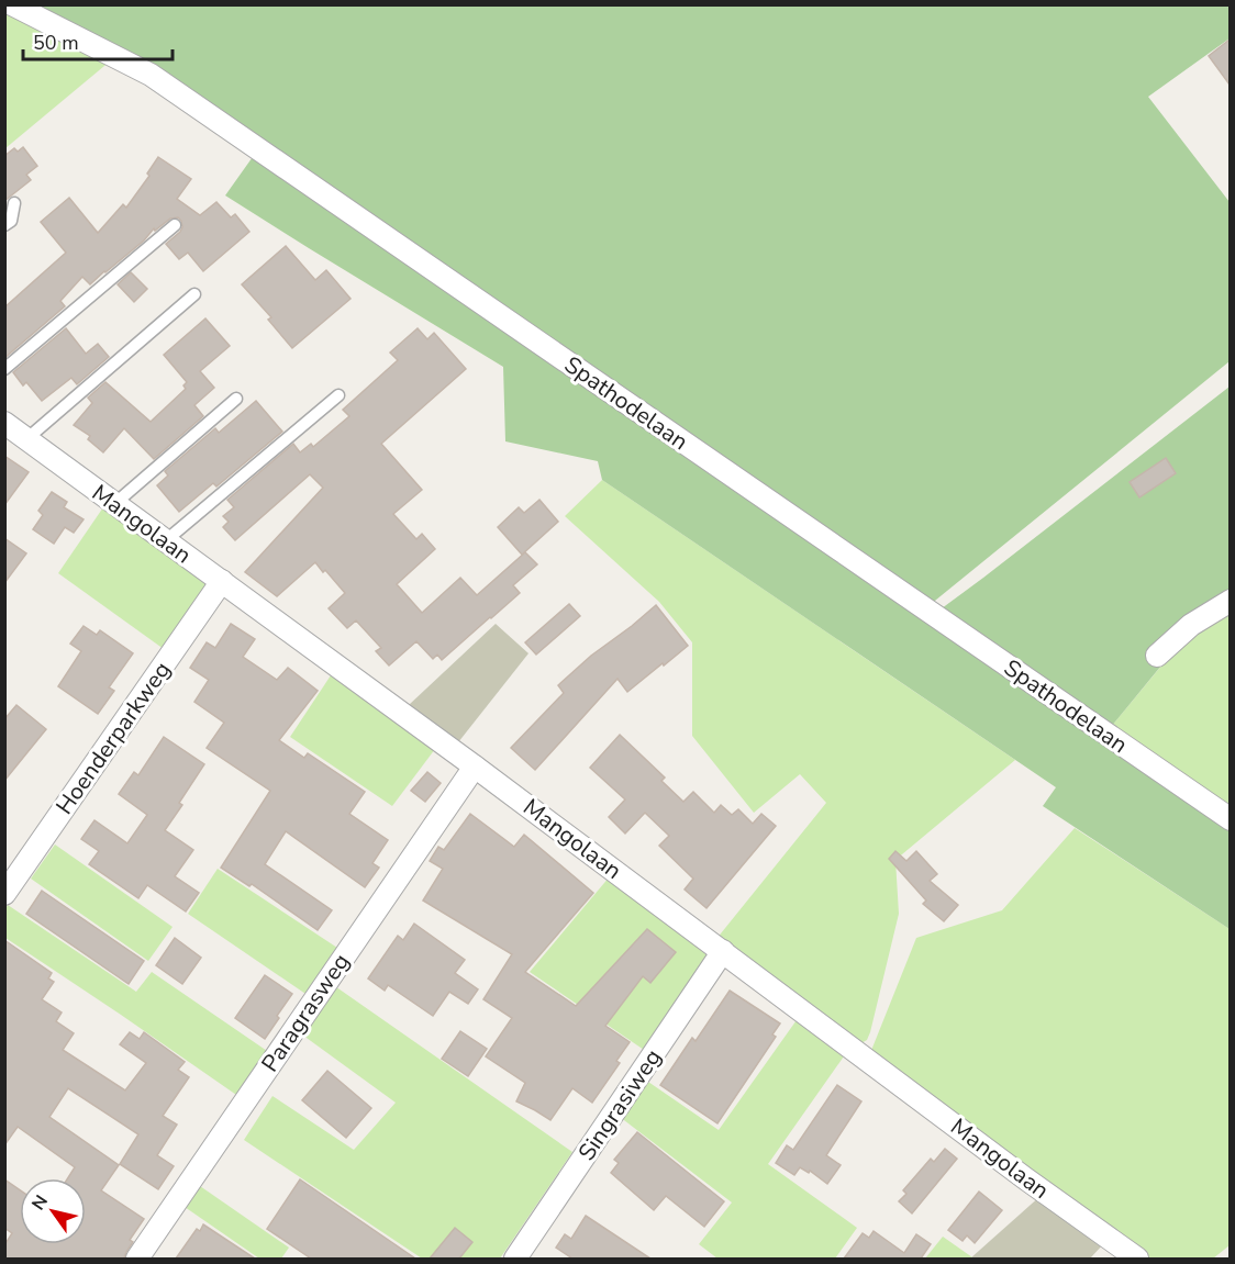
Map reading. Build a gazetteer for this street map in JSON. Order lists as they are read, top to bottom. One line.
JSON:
{"streets":{"street":["Spathodelaan","Mangolaan","Hoenderparkweg","Paragrasweg","Singrasiweg"]},"crossings":[["Mangolaan","Hoenderparkweg"],["Mangolaan","Paragrasweg"],["Mangolaan","Singrasiweg"]],"scale_bar":"50 m","north":"top left"}
